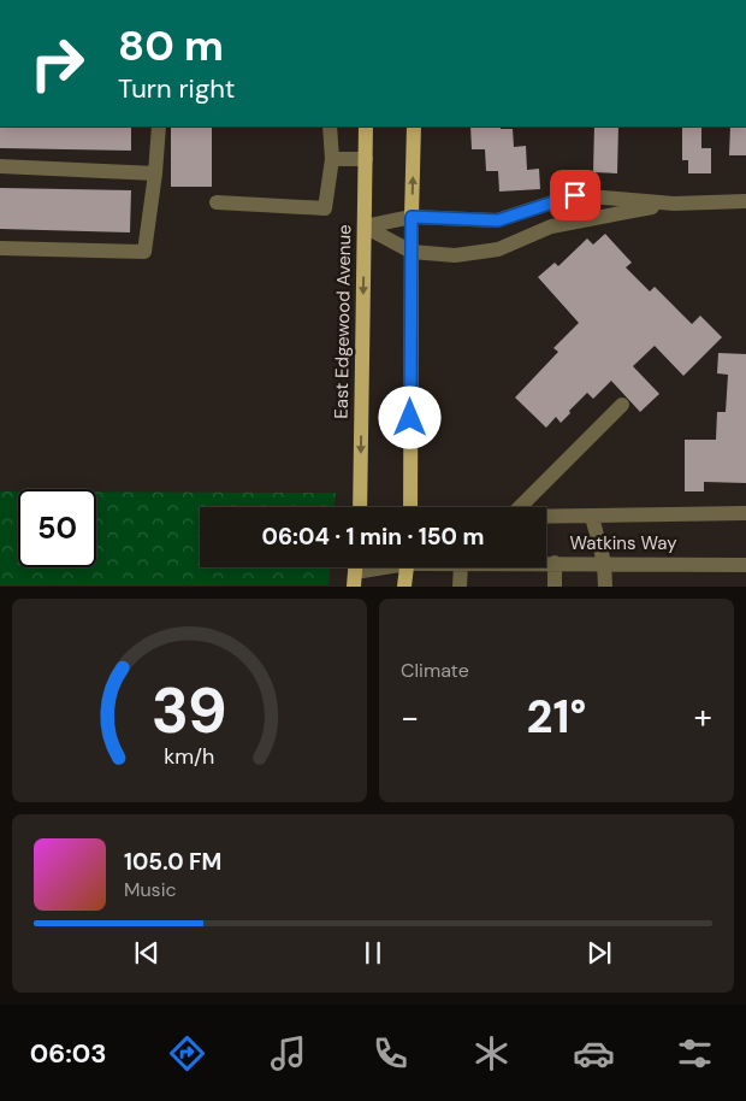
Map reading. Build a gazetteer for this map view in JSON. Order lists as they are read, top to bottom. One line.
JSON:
{"streets":{"main road":["East Edgewood Avenue"],"street":["Watkins Way"]},"page":{"turn":["80 m","Turn right"],"limit":"50","trip":"06:04 · 1 min · 150 m","tile":"Climate","heat":["−","21°","+"],"song":["105.0 FM","Music"],"tabs":"06:03","gauge":["39","km/h"]}}
